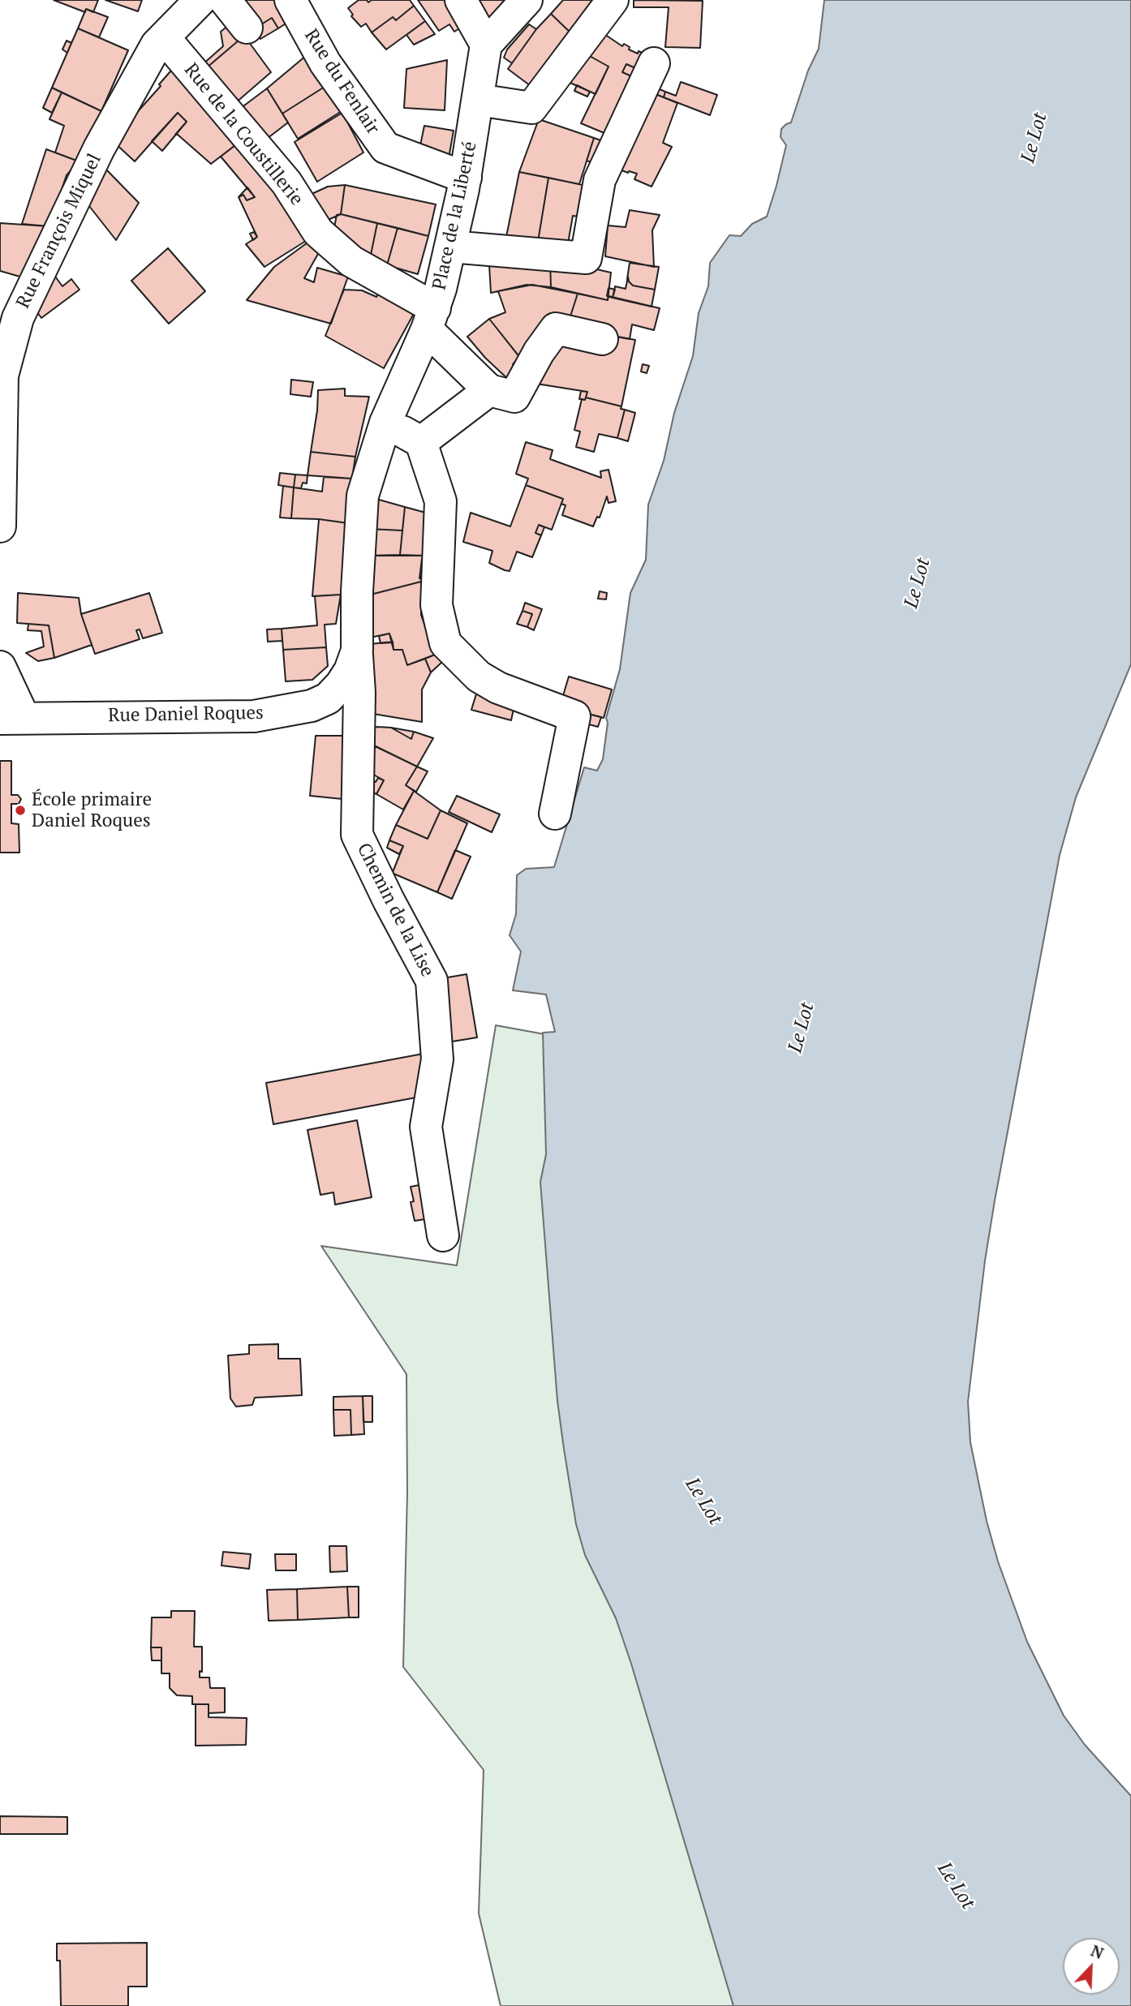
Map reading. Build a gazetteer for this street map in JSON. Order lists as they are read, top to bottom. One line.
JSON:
{"streets":{"street":["Rue du Fenlair","Rue de la Coustillerie","Place de la Liberté","Rue François Miquel","Rue Daniel Roques","Chemin de la Lise"]},"crossings":[["Rue du Fenlair","Place de la Liberté"],["Rue de la Coustillerie","Place de la Liberté"],["Rue de la Coustillerie","Rue François Miquel"],["Place de la Liberté","Rue Daniel Roques"],["Rue Daniel Roques","Chemin de la Lise"]],"water":["Le Lot"],"places":["École primaire Daniel Roques"],"north":"top right"}
